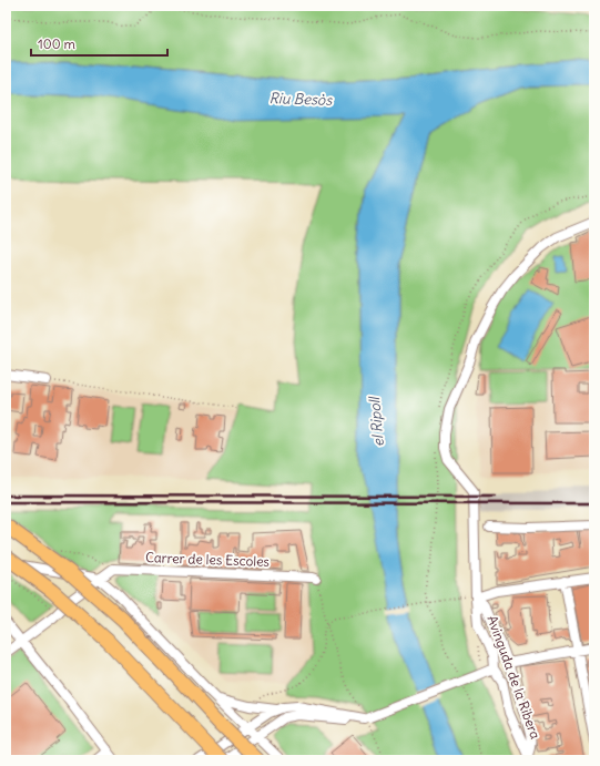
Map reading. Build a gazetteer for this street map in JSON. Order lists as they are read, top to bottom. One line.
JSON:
{"streets":{"street":["Carrer de les Escoles","Avinguda de la Ribera"]},"water":["Riu Besòs","el Ripoll"],"scale_bar":"100 m"}
